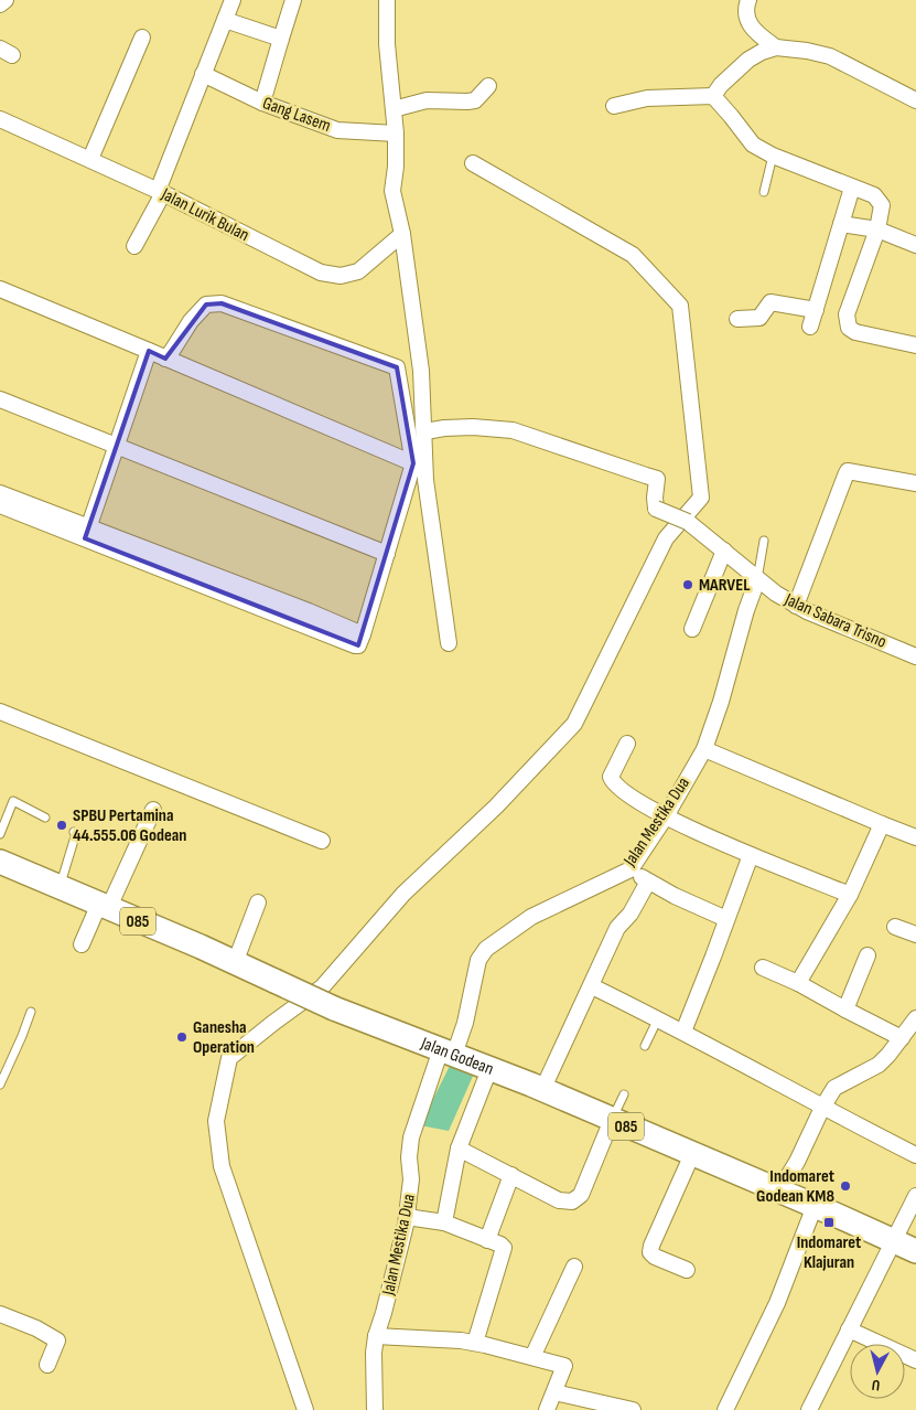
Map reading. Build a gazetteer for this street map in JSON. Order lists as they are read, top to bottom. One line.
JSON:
{"streets":{"main road":["085","Jalan Godean"],"street":["Gang Lasem","Jalan Lurik Bulan","Jalan Sabara Trisno","Jalan Mestika Dua"]},"crossings":[["Jalan Sabara Trisno","Jalan Mestika Dua"],["Jalan Mestika Dua","Jalan Godean"]],"places":{"other":["MARVEL","SPBU Pertamina 44.555.06 Godean","Ganesha Operation","Indomaret Godean KM8"],"transit":["Indomaret Klajuran"]},"north":"bottom"}
